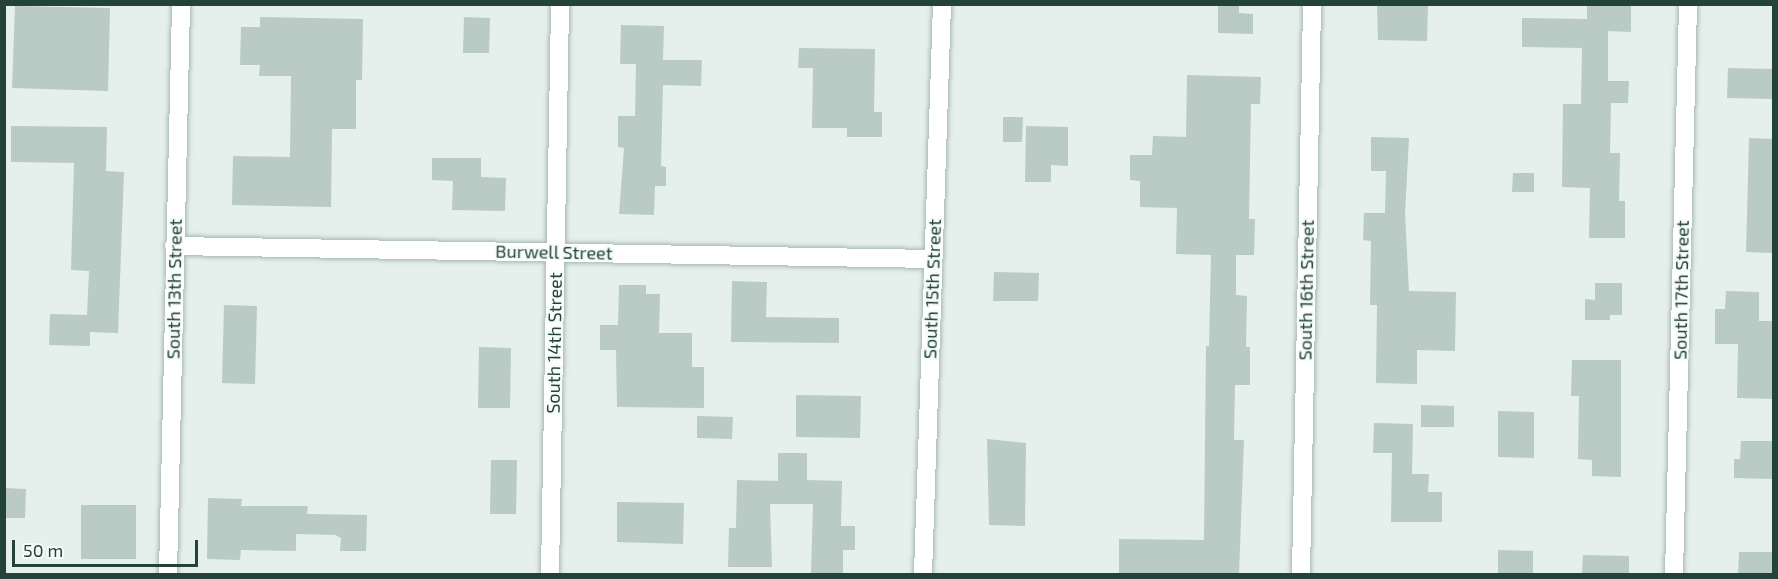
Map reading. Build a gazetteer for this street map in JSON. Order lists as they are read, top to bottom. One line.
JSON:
{"streets":{"street":["Burwell Street","South 13th Street","South 15th Street","South 16th Street","South 17th Street","South 14th Street"]},"crossings":[["Burwell Street","South 13th Street"],["Burwell Street","South 15th Street"],["Burwell Street","South 14th Street"]],"scale_bar":"50 m"}
